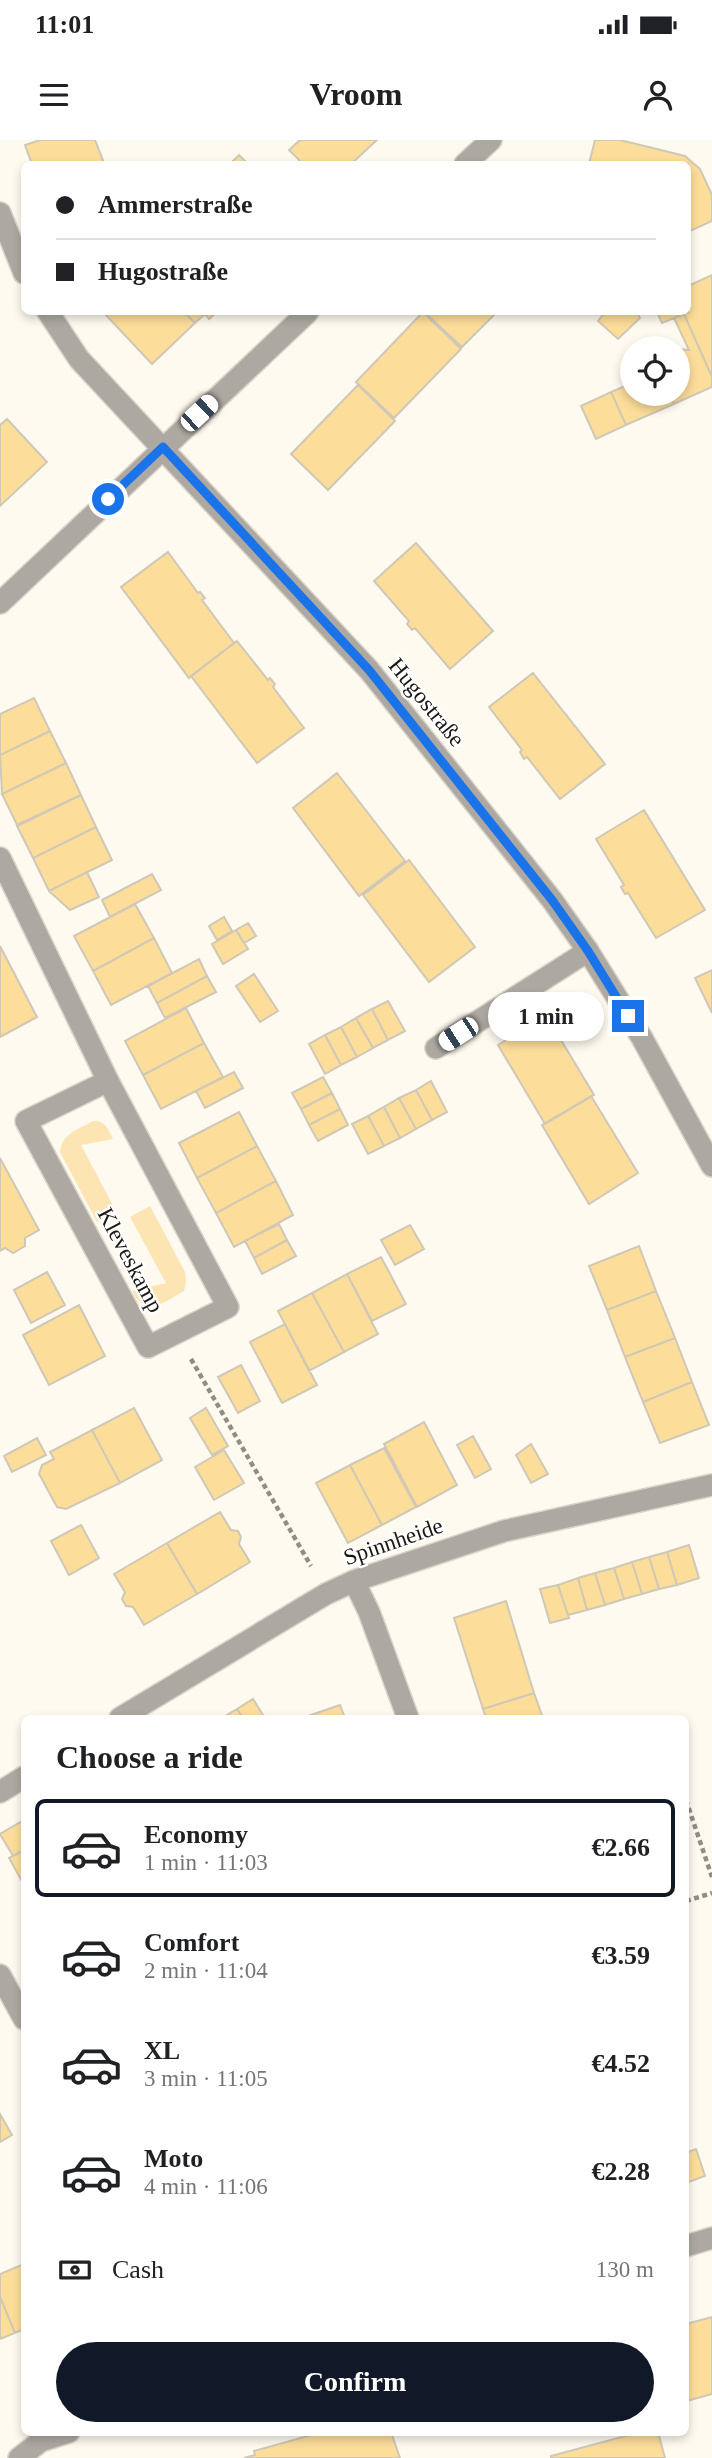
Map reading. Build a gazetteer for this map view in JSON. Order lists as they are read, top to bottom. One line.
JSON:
{"streets":{"street":["Hugostraße","Kleveskamp","Spinnheide"]},"page":{"status":"11:01","header":"Vroom","banner":["Ammerstraße","Hugostraße"],"bubble":"1 min","heading":"Choose a ride","list":[{"name":"Economy","note":"1 min · 11:03","value":"€2.66"},{"name":"Comfort","note":"2 min · 11:04","value":"€3.59"},{"name":"XL","note":"3 min · 11:05","value":"€4.52"},{"name":"Moto","note":"4 min · 11:06","value":"€2.28"}],"pay":["Cash","130 m"],"buttons":"Confirm"}}
